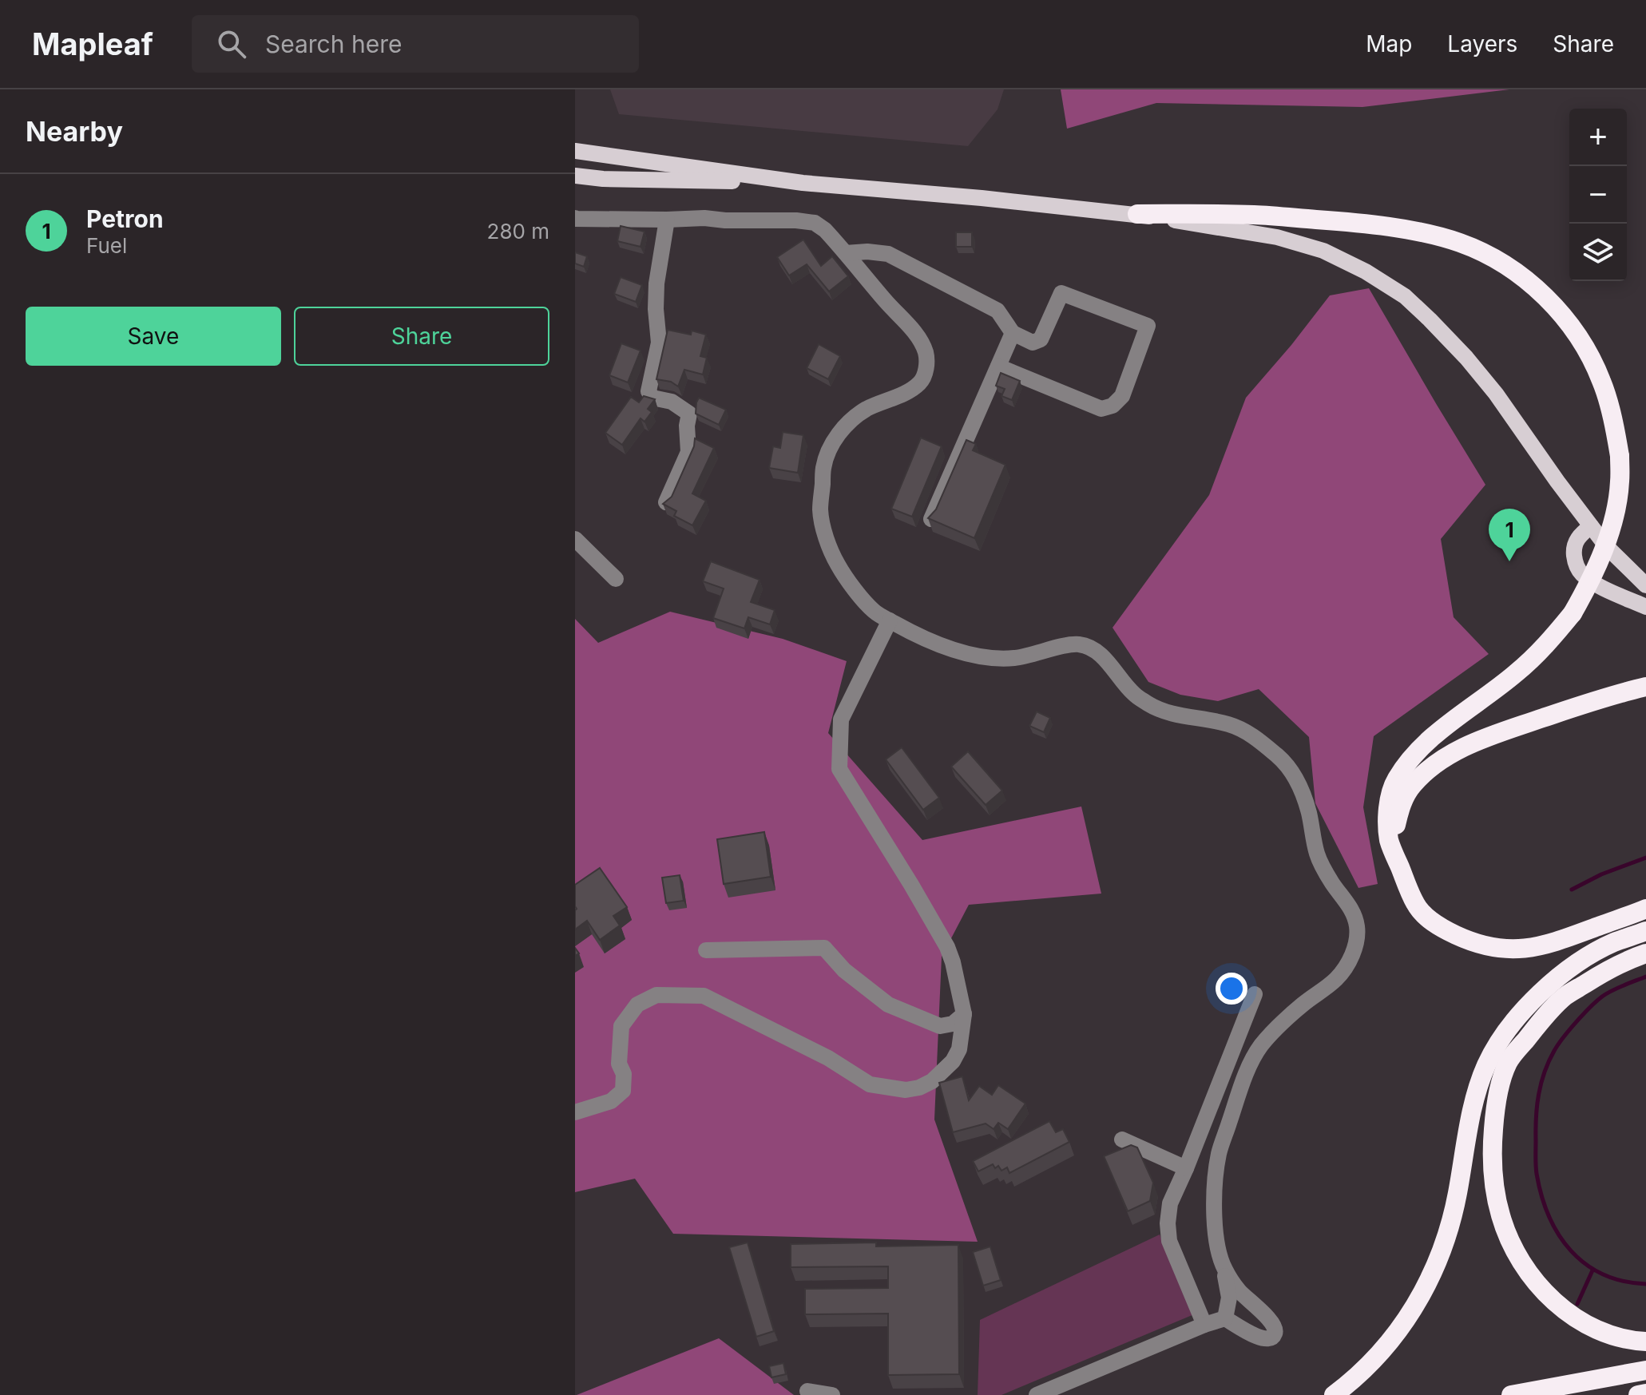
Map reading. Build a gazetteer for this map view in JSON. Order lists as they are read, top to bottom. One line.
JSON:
{"page":{"header":"Mapleaf","search":"Search here","nav":["Map","Layers","Share"],"heading":"Nearby","map_buttons":["+","−"],"list":[{"mark":"1","name":"Petron","note":"Fuel","value":"280 m"}],"buttons":["Save","Share"],"pins":"1"}}
